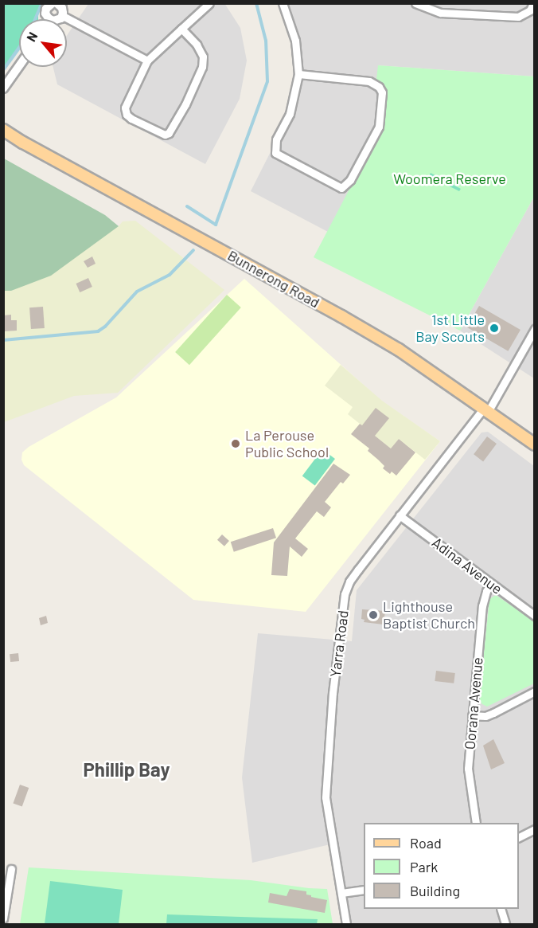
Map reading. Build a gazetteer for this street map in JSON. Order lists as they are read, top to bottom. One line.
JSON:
{"streets":{"main road":["Bunnerong Road"],"street":["Adina Avenue","Yarra Road","Oorana Avenue"]},"crossings":[["Bunnerong Road","Yarra Road"],["Adina Avenue","Yarra Road"],["Adina Avenue","Oorana Avenue"]],"districts":["Phillip Bay"],"parks":["Woomera Reserve"],"places":["1st Little Bay Scouts","La Perouse Public School","Lighthouse Baptist Church"],"legend":["Road","Park","Building"],"north":"top left"}
